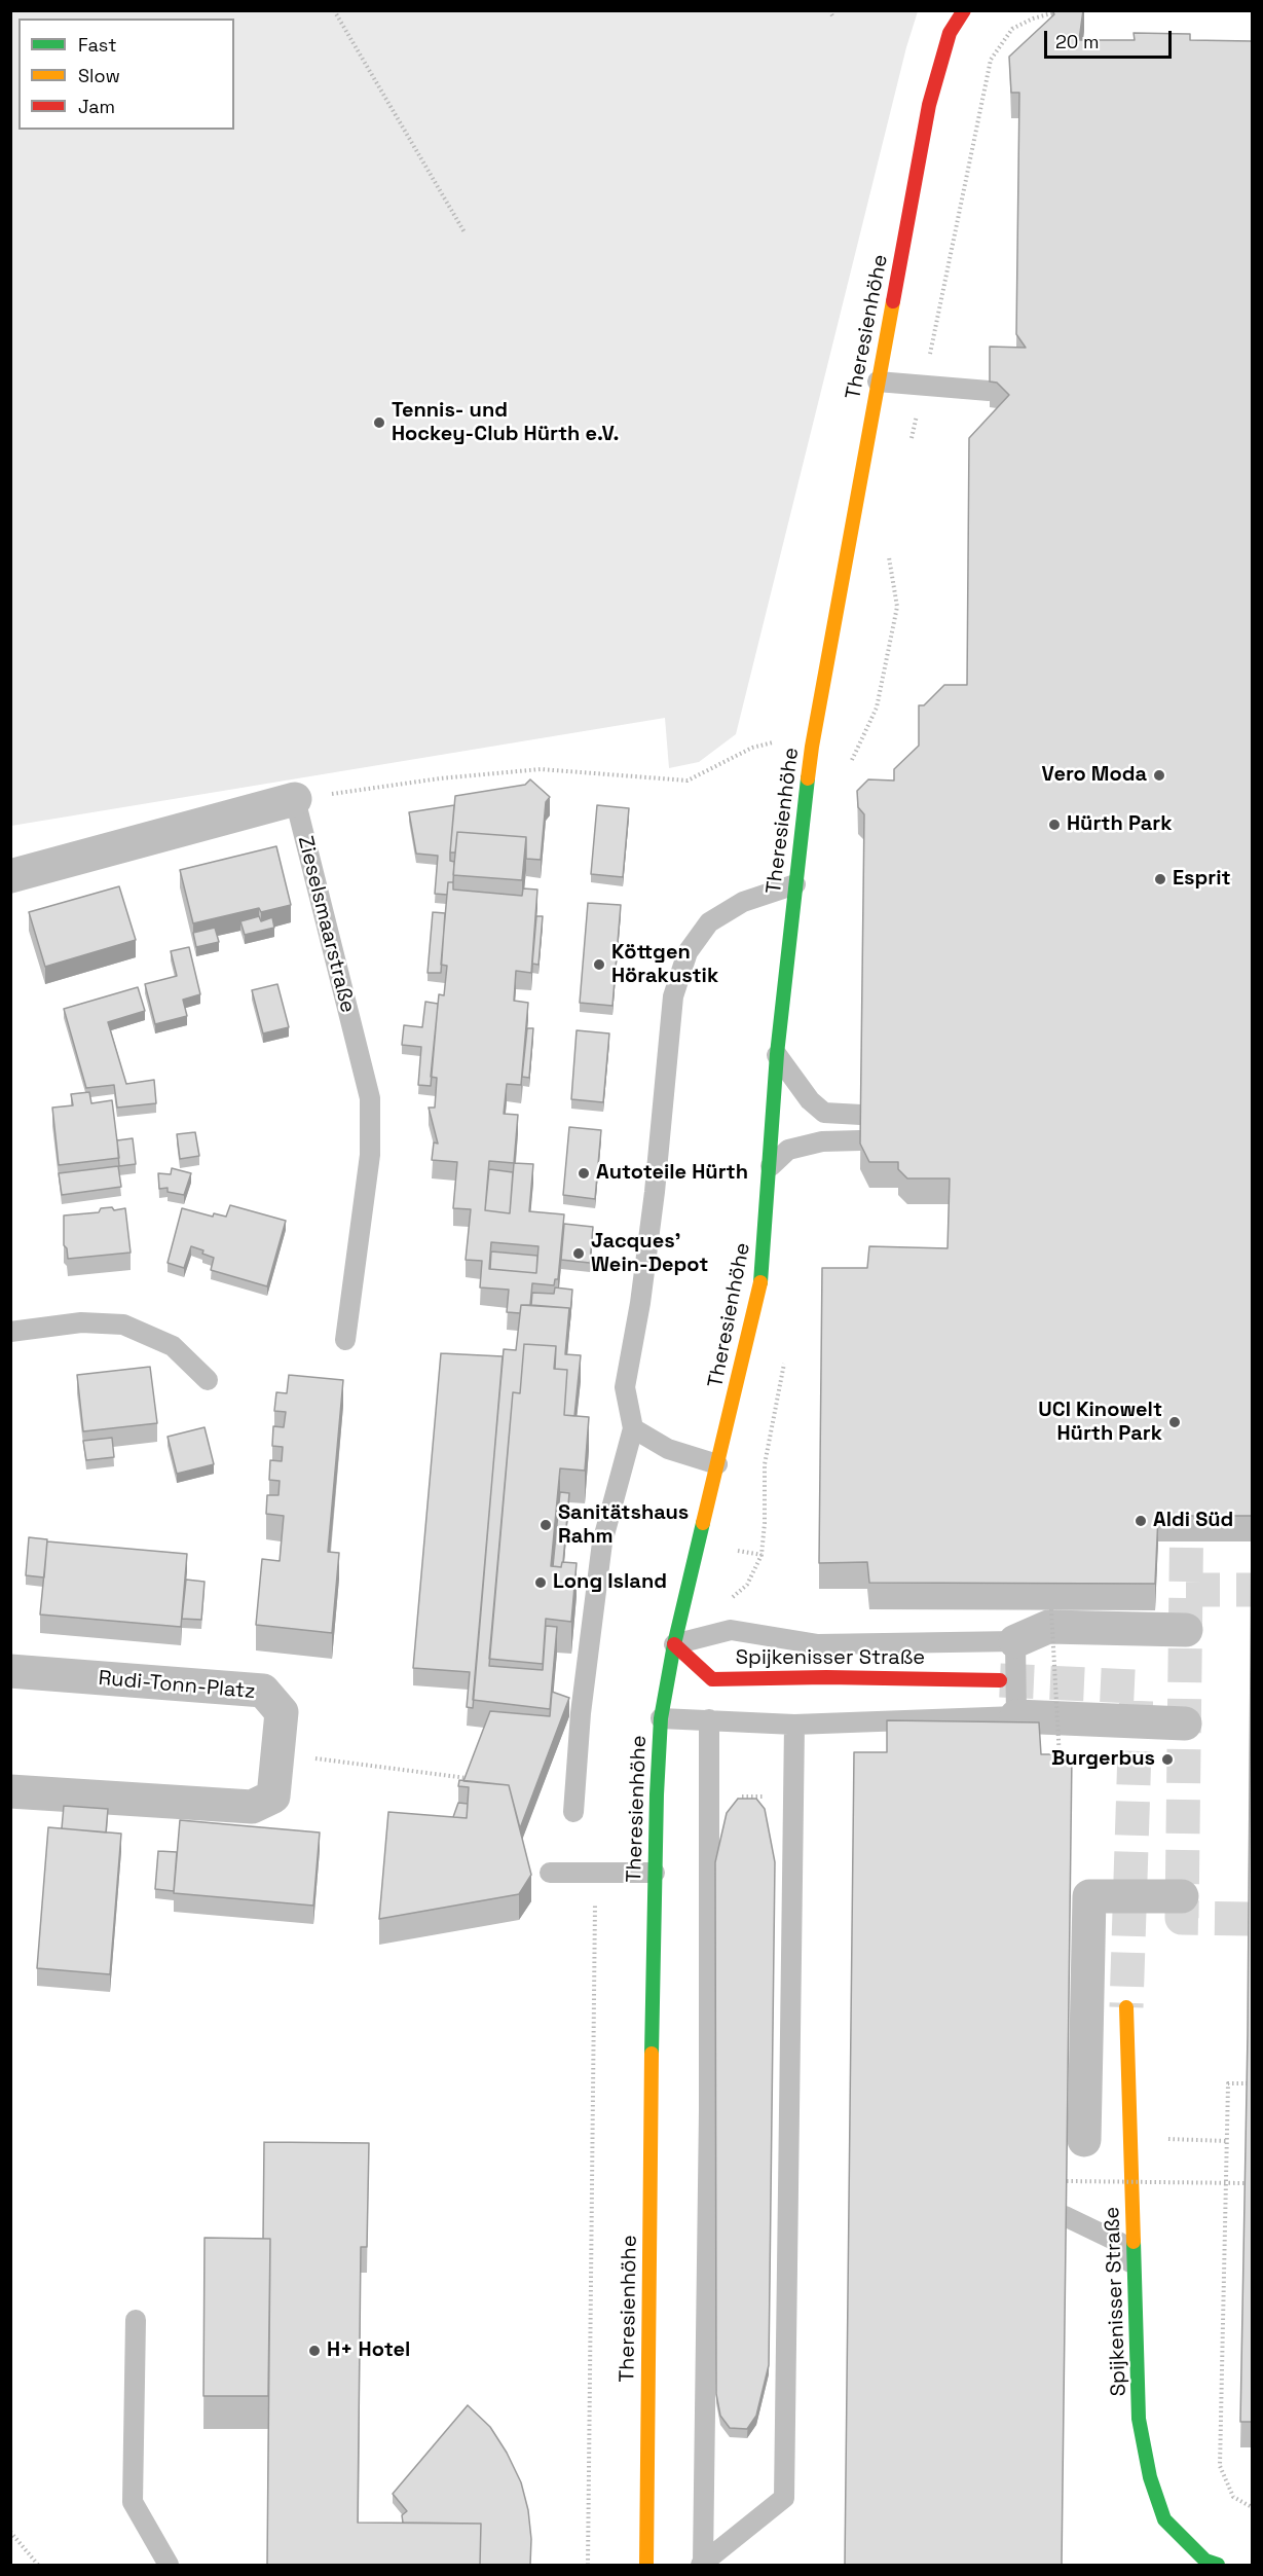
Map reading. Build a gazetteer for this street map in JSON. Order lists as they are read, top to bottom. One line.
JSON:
{"streets":{"street":["Theresienhöhe","Spijkenisser Straße","Rudi-Tonn-Platz"],"lane":["Zieselsmaarstraße"]},"crossings":[["Theresienhöhe","Spijkenisser Straße"]],"places":["Tennis- und Hockey-Club Hürth e.V.","Vero Moda","Hürth Park","Esprit","Köttgen Hörakustik","Autoteile Hürth","Jacques' Wein-Depot","UCI Kinowelt Hürth Park","Aldi Süd","Sanitätshaus Rahm","Long Island","Burgerbus","H+ Hotel"],"legend":["Fast","Slow","Jam"],"scale_bar":"20 m"}
